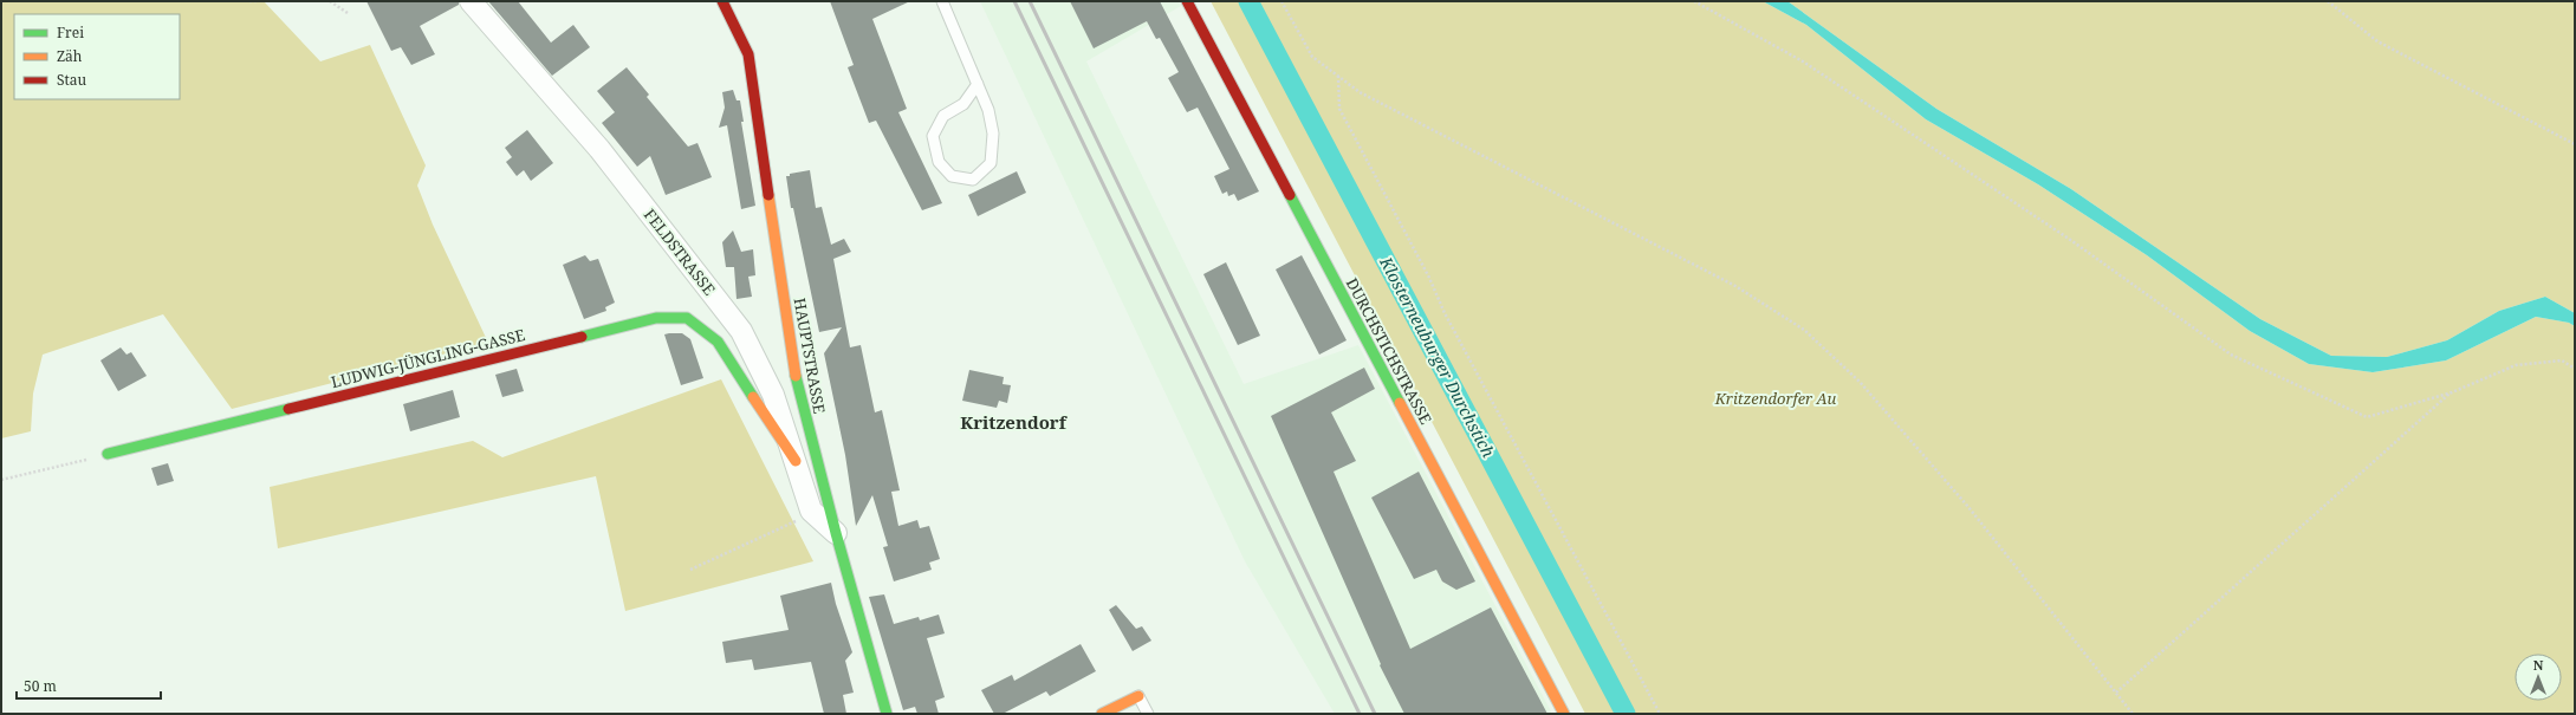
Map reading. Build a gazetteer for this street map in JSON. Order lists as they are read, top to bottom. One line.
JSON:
{"streets":{"street":["FELDSTRASSE","DURCHSTICHSTRASSE","HAUPTSTRASSE","LUDWIG-JÜNGLING-GASSE"]},"crossings":[["FELDSTRASSE","HAUPTSTRASSE"],["FELDSTRASSE","LUDWIG-JÜNGLING-GASSE"]],"districts":["Kritzendorf"],"water":["Klosterneuburger Durchstich"],"parks":["Kritzendorfer Au"],"legend":["Frei","Zäh","Stau"],"scale_bar":"50 m","north":"top"}
